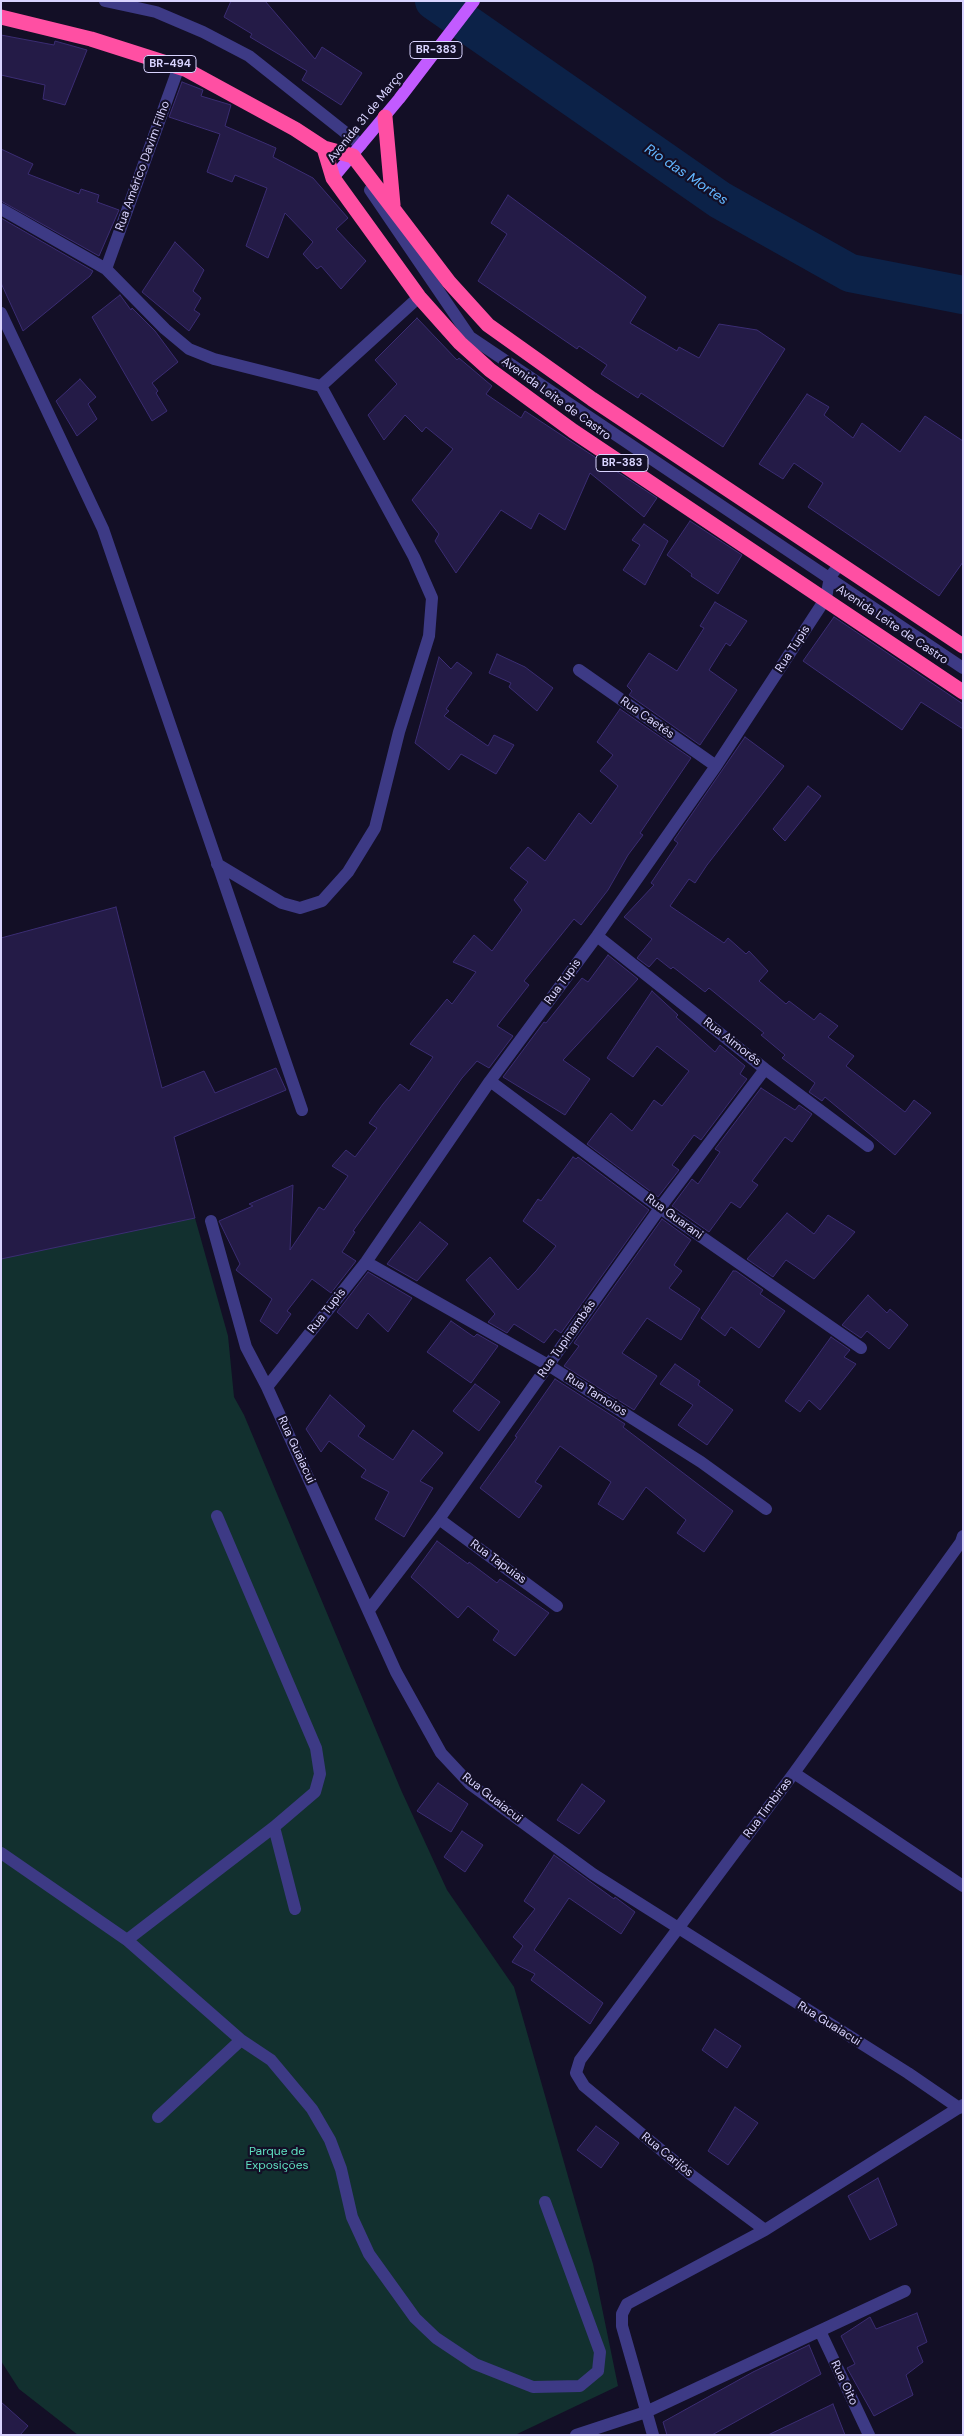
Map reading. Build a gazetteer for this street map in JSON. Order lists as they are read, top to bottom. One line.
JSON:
{"streets":{"highway":["BR-383","BR-494","Avenida Leite de Castro"],"main road":["Avenida 31 de Março"],"street":["Rua Américo Davim Filho","Rua Tupis","Rua Caetés","Rua Aimorés","Rua Guarani","Rua Tupinambás","Rua Tamoios","Rua Guaiacui","Rua Tapuias","Rua Timbiras","Rua Carijós","Rua Oito"]},"crossings":[["BR-383","BR-494"],["BR-383","Avenida 31 de Março"],["BR-383","Avenida Leite de Castro"],["BR-494","Avenida 31 de Março"],["BR-494","Rua Américo Davim Filho"],["BR-494","Avenida Leite de Castro"],["Avenida 31 de Março","Avenida Leite de Castro"],["Avenida Leite de Castro","Rua Tupis"],["Rua Tupis","Rua Caetés"],["Rua Tupis","Rua Aimorés"],["Rua Tupis","Rua Guarani"],["Rua Tupis","Rua Tamoios"],["Rua Tupis","Rua Guaiacui"],["Rua Aimorés","Rua Tupinambás"],["Rua Guarani","Rua Tupinambás"],["Rua Tupinambás","Rua Tamoios"],["Rua Tupinambás","Rua Guaiacui"],["Rua Tupinambás","Rua Tapuias"],["Rua Guaiacui","Rua Timbiras"],["Rua Timbiras","Rua Carijós"]],"water":["Rio das Mortes"],"parks":["Parque de Exposições"]}
